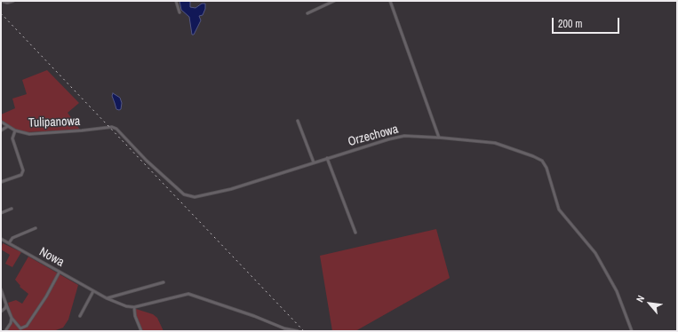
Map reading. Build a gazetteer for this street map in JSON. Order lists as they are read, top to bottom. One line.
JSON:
{"streets":{"street":["Tulipanowa","Orzechowa","Nowa"]},"crossings":[["Tulipanowa","Orzechowa"]],"scale_bar":"200 m","north":"top left"}
